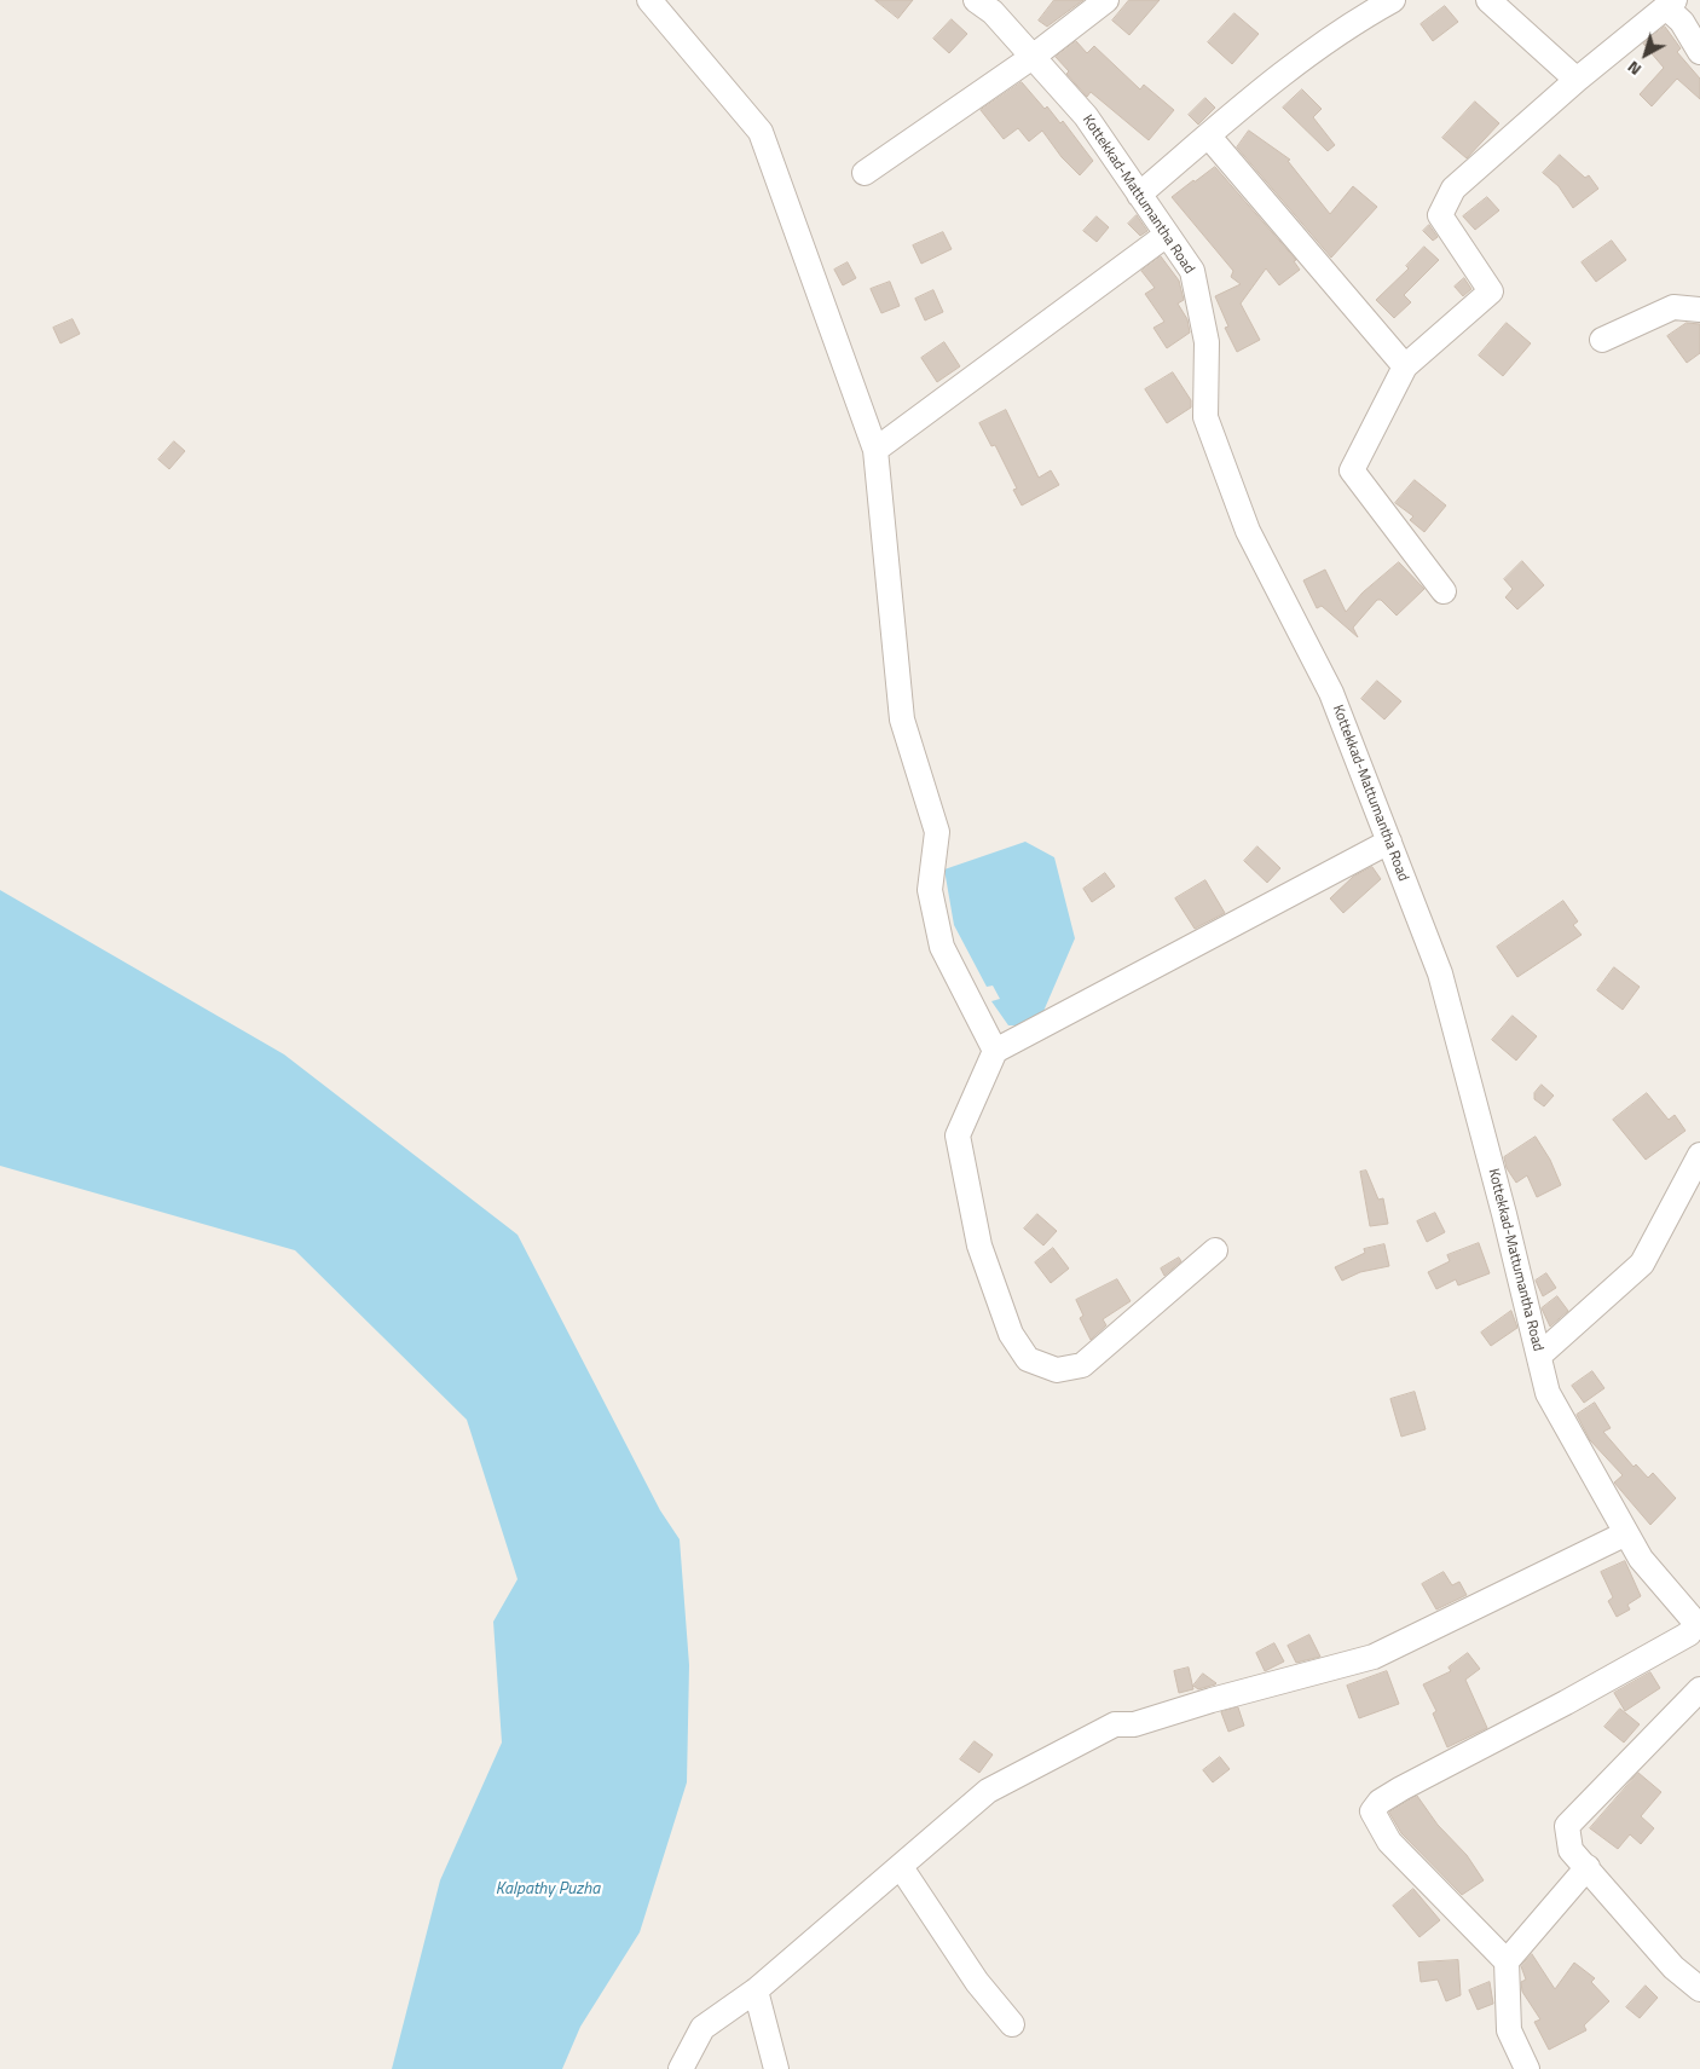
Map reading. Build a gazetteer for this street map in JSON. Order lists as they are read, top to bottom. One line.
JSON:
{"streets":{"street":["Kottekkad-Mattumantha Road"]},"water":["Kalpathy Puzha"],"north":"bottom left"}
